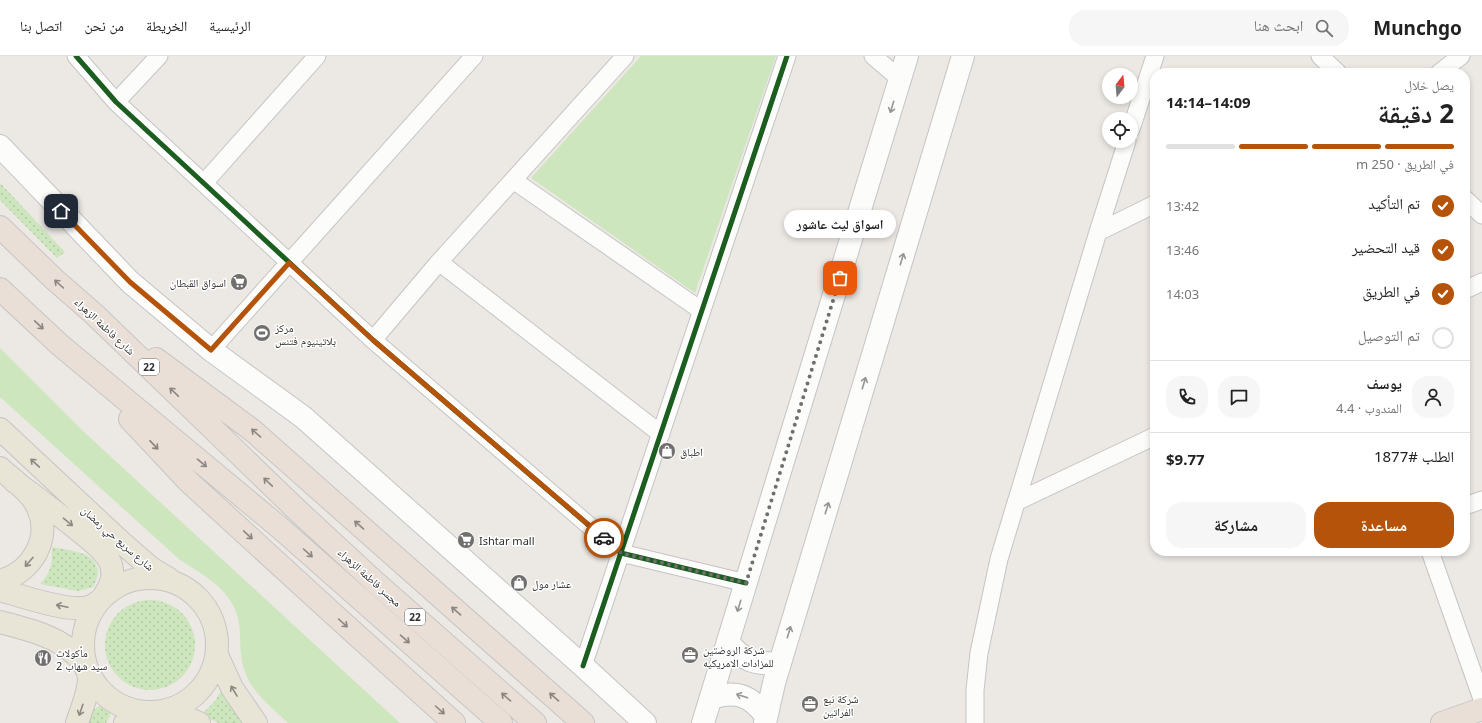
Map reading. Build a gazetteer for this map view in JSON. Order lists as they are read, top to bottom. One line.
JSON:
{"streets":{"highway":["شارع فاطمة الزهراء","22","مجسر فاطمة الزهراء"],"main road":["شارع سريع حي رمضان"]},"crossings":[["شارع فاطمة الزهراء","مجسر فاطمة الزهراء"]],"places":{"other":["اسواق ليث عاشور"],"supermarket":["اسواق القبطان","Ishtar mall"],"sports":["مركز بلاتينيوم فتنس"],"shop":["اطباق","عشار مول"],"office":["شركة الروضتين للمزادات الامريكيه","شركة نبع الفراتين"],"restaurant":["مأكولات سيد شهاب 2"]},"north":"top","page":{"header":"Munchgo","search":"ابحث هنا","nav":["الرئيسية","الخريطة","من نحن","اتصل بنا"],"heading":["2 دقيقة","يصل خلال","14:09–14:14"],"panel":["يوسف","المندوب · 4.4","الطلب #1877","$9.77"],"bar":"في الطريق · 250 m","list":[["تم التأكيد","13:42"],["قيد التحضير","13:46"],["في الطريق","14:03"],"تم التوصيل"],"bubble":"اسواق ليث عاشور","buttons":["مساعدة","مشاركة"]}}
